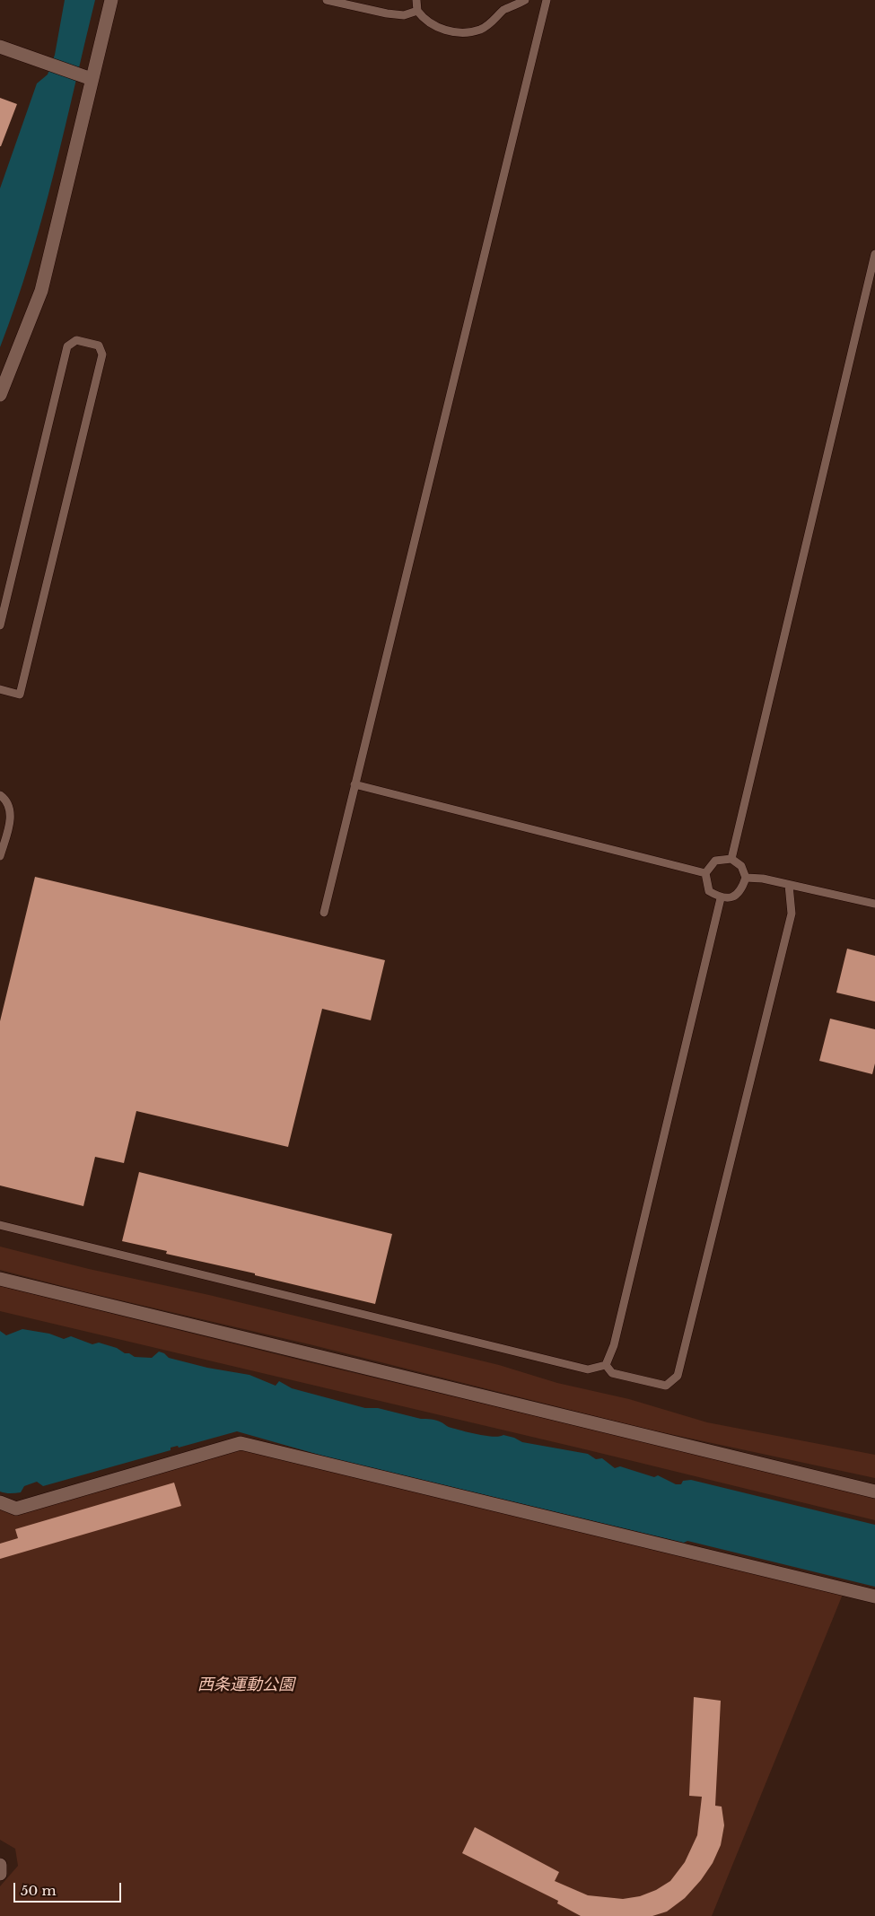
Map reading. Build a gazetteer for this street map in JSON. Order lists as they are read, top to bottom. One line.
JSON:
{"parks":["西条運動公園"],"scale_bar":"50 m"}
